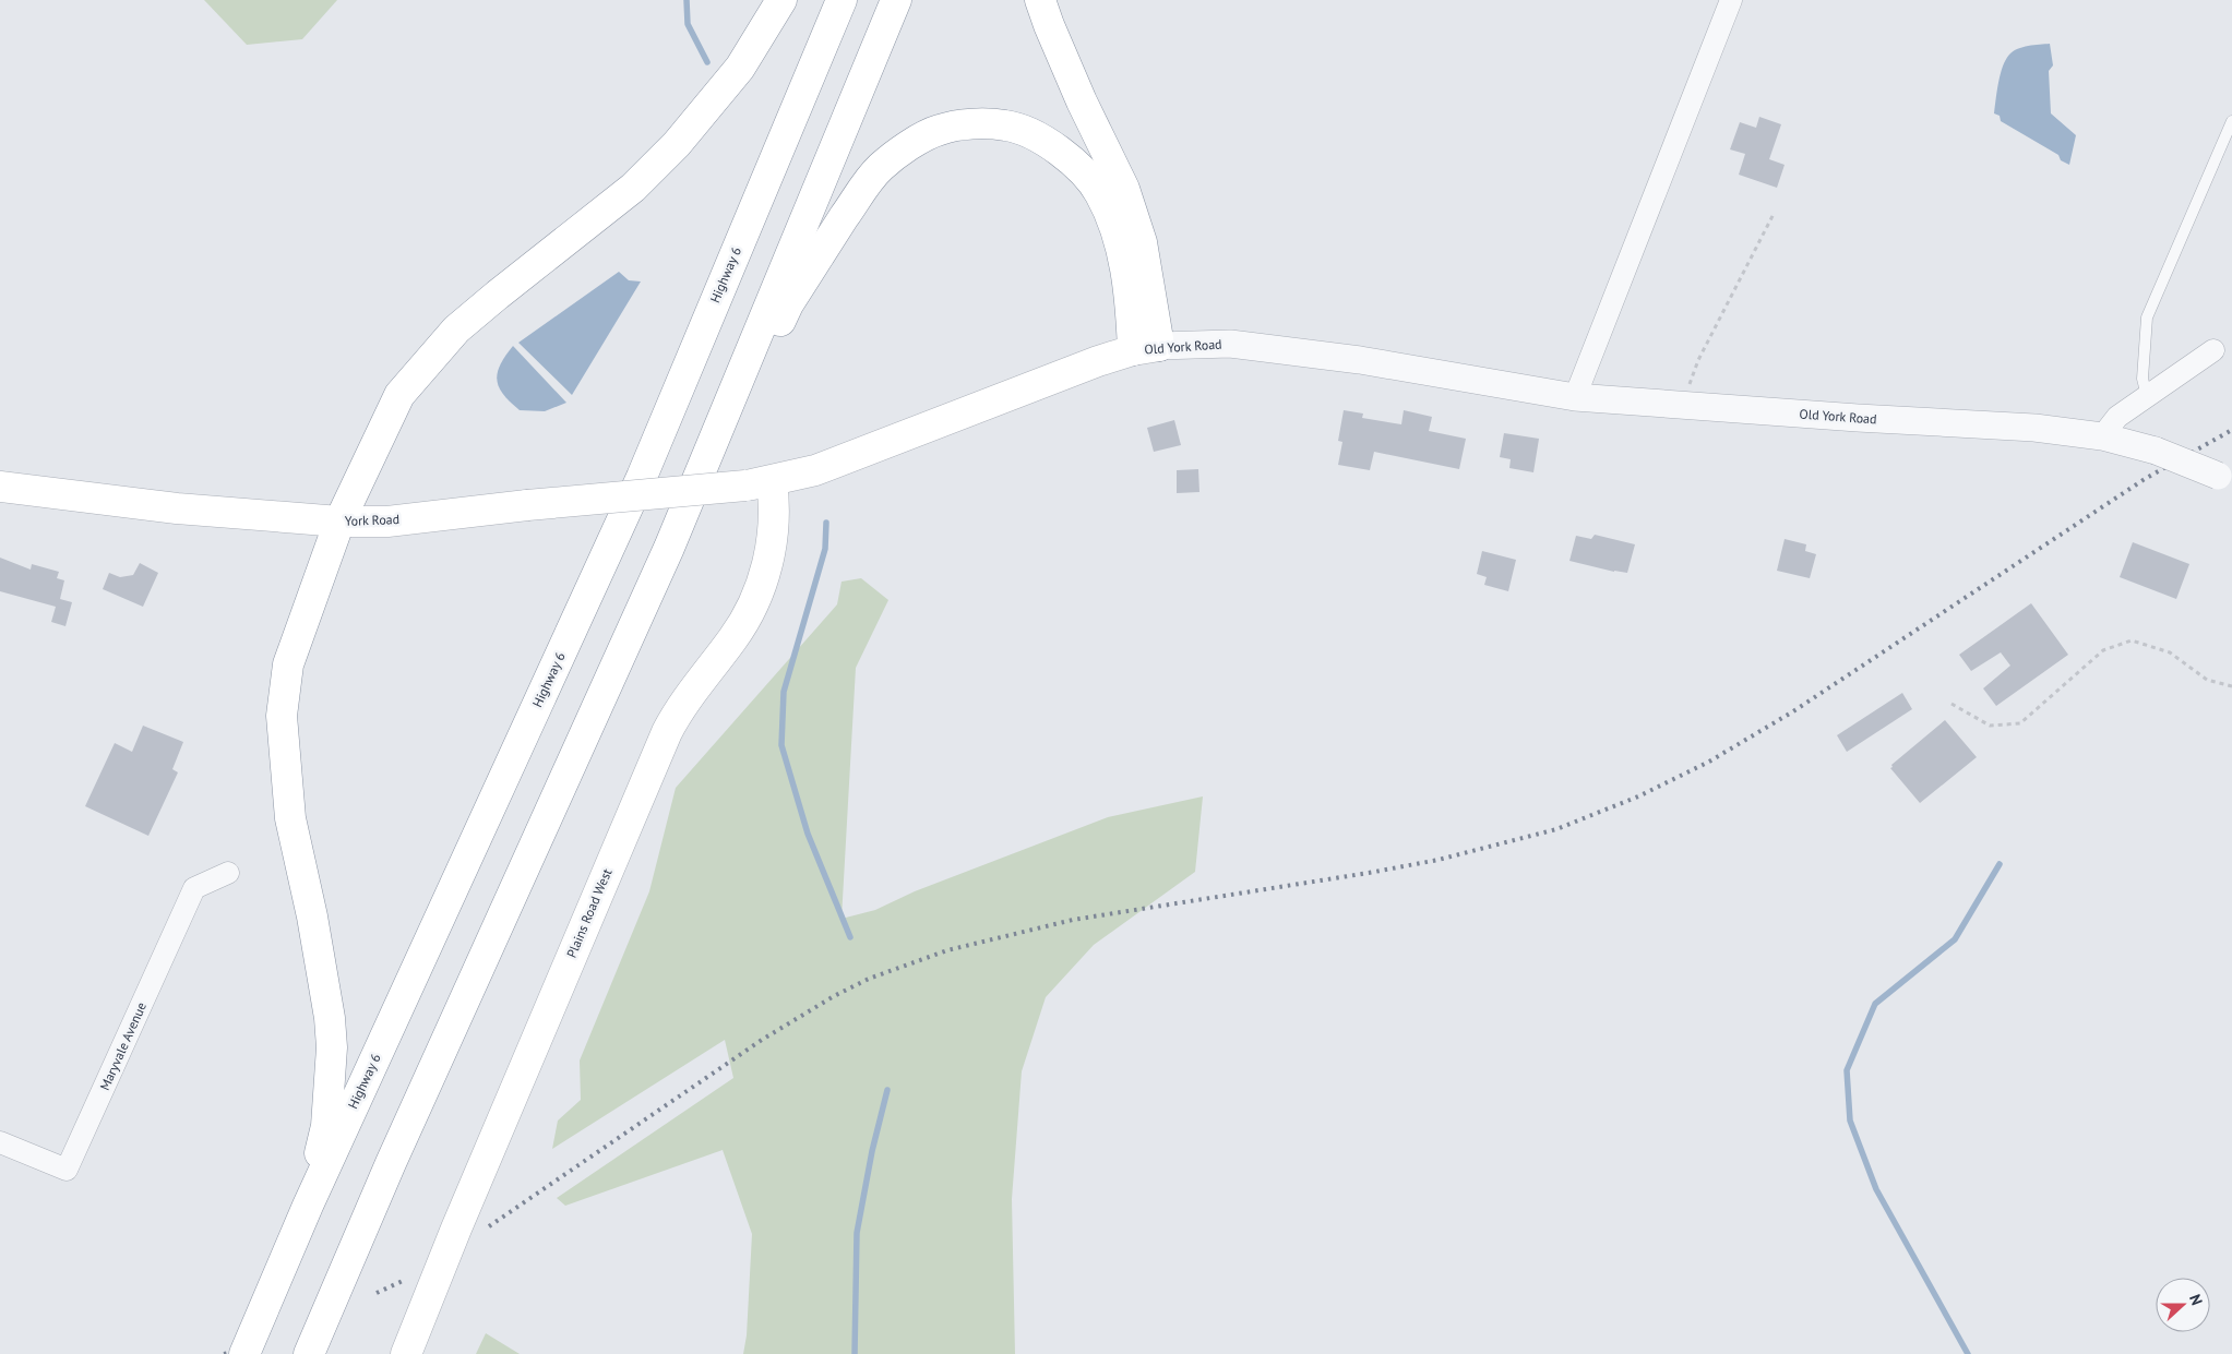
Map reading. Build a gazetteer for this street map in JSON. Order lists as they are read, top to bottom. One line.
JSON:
{"streets":{"main road":["Highway 6","Old York Road","York Road","Plains Road West"],"street":["Maryvale Avenue"]},"crossings":[["Old York Road","York Road"],["Old York Road","Plains Road West"],["York Road","Plains Road West"]],"north":"right"}
